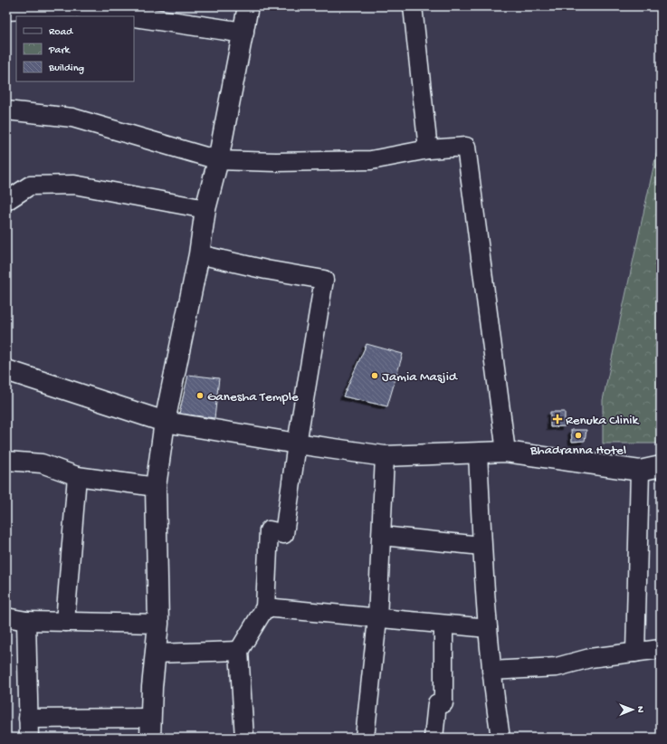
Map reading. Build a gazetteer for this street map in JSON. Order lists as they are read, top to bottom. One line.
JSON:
{"places":{"other":["Jamia Masjid","Ganesha Temple","Bhadranna Hotel"],"health":["Renuka Clinik"]},"legend":["Road","Park","Building"],"north":"right"}
